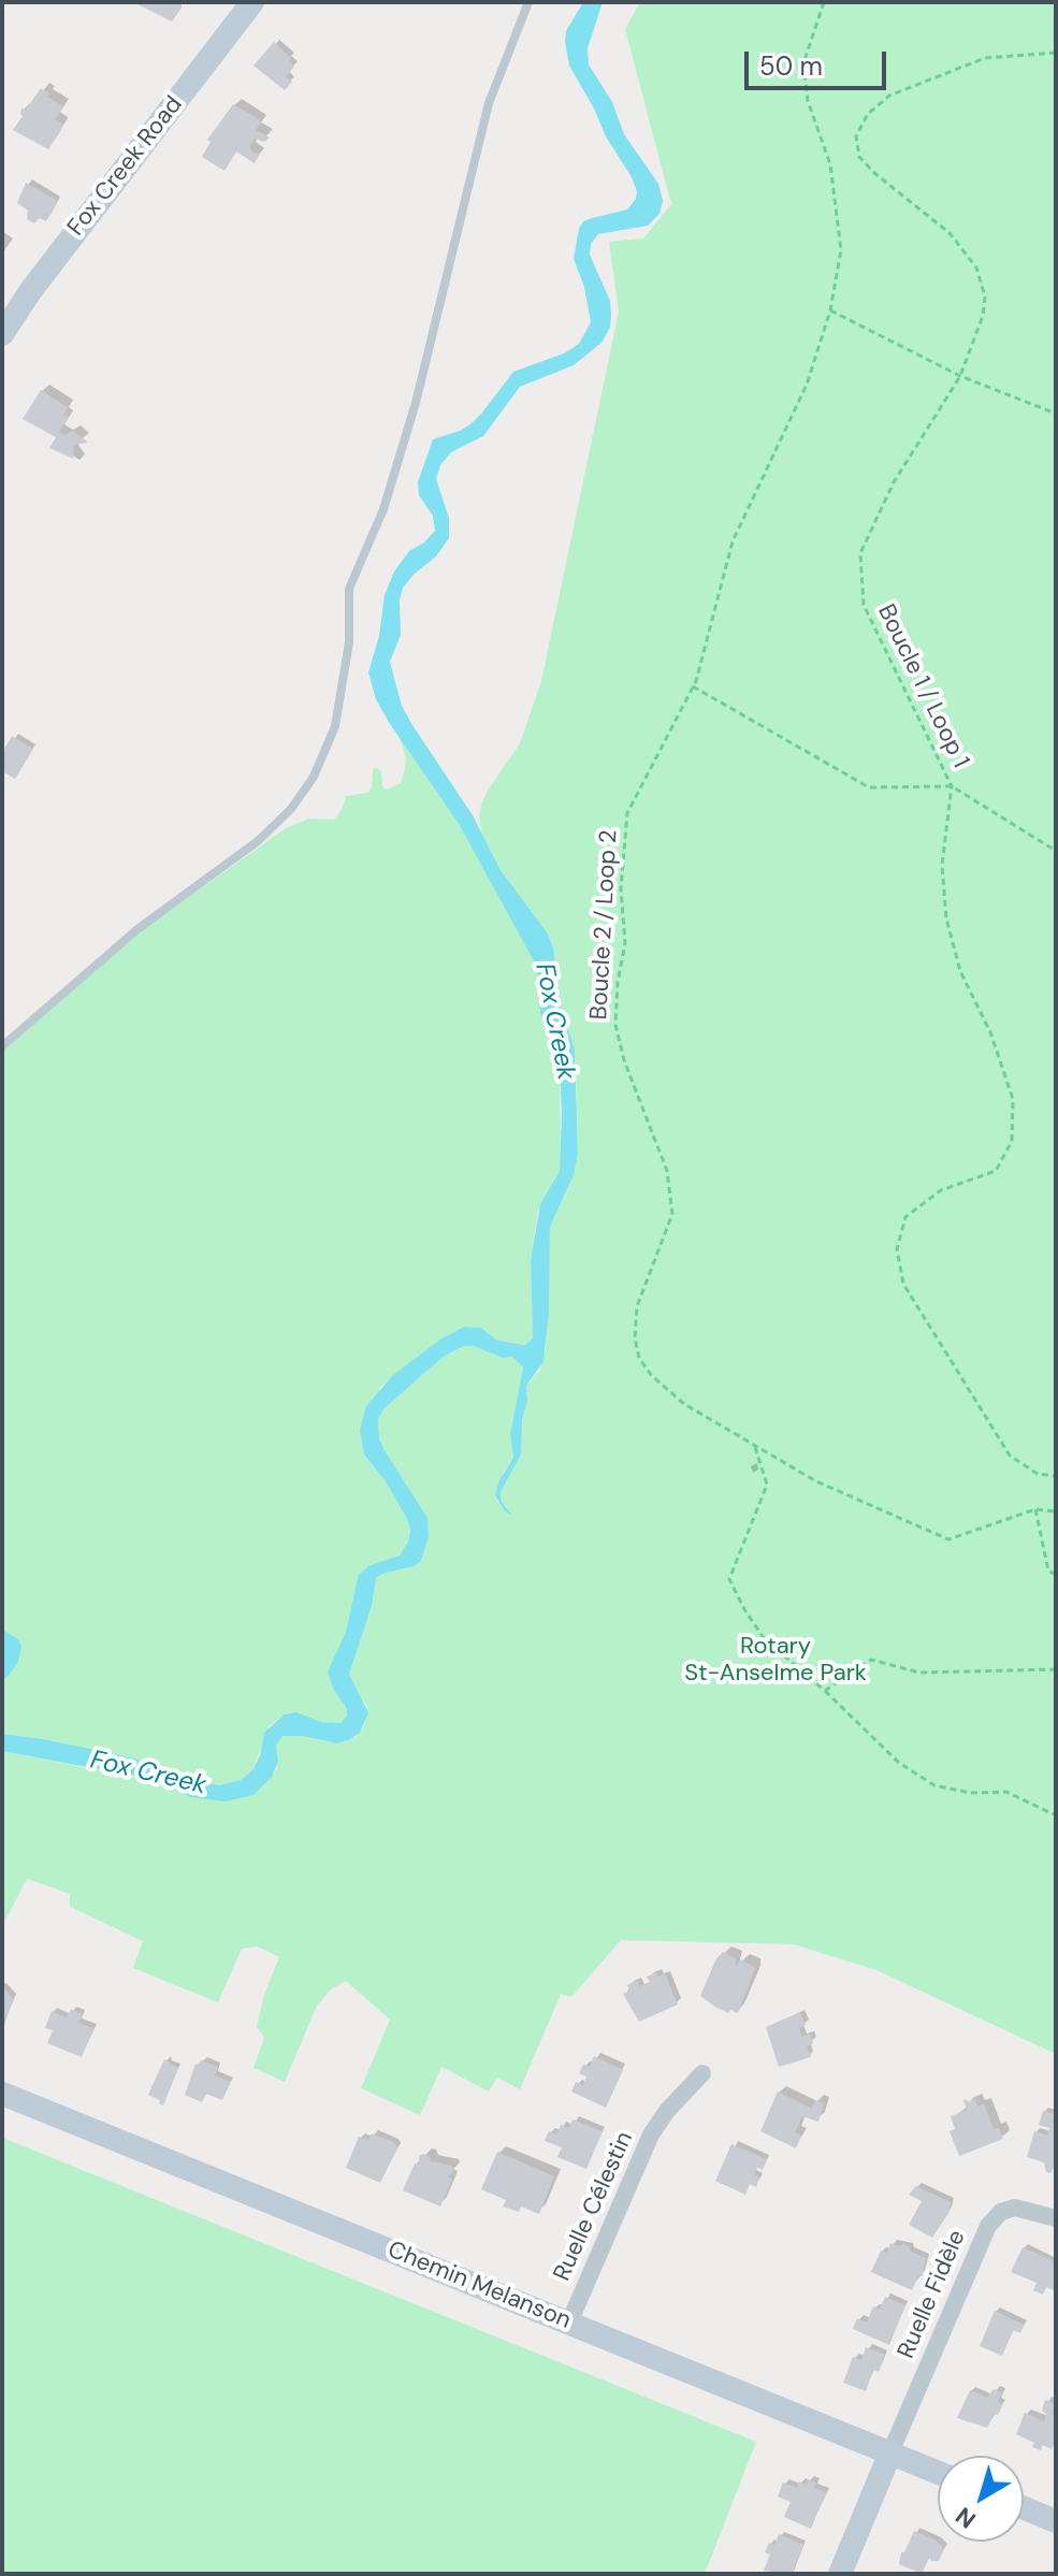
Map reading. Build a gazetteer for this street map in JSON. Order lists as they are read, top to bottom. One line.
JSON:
{"streets":{"street":["Fox Creek Road","Ruelle Célestin","Chemin Melanson","Ruelle Fidèle"],"path":["Boucle 1 / Loop 1","Boucle 2 / Loop 2"]},"crossings":[["Ruelle Célestin","Chemin Melanson"],["Chemin Melanson","Ruelle Fidèle"]],"water":["Fox Creek"],"parks":["Rotary St-Anselme Park"],"scale_bar":"50 m","north":"bottom left"}
